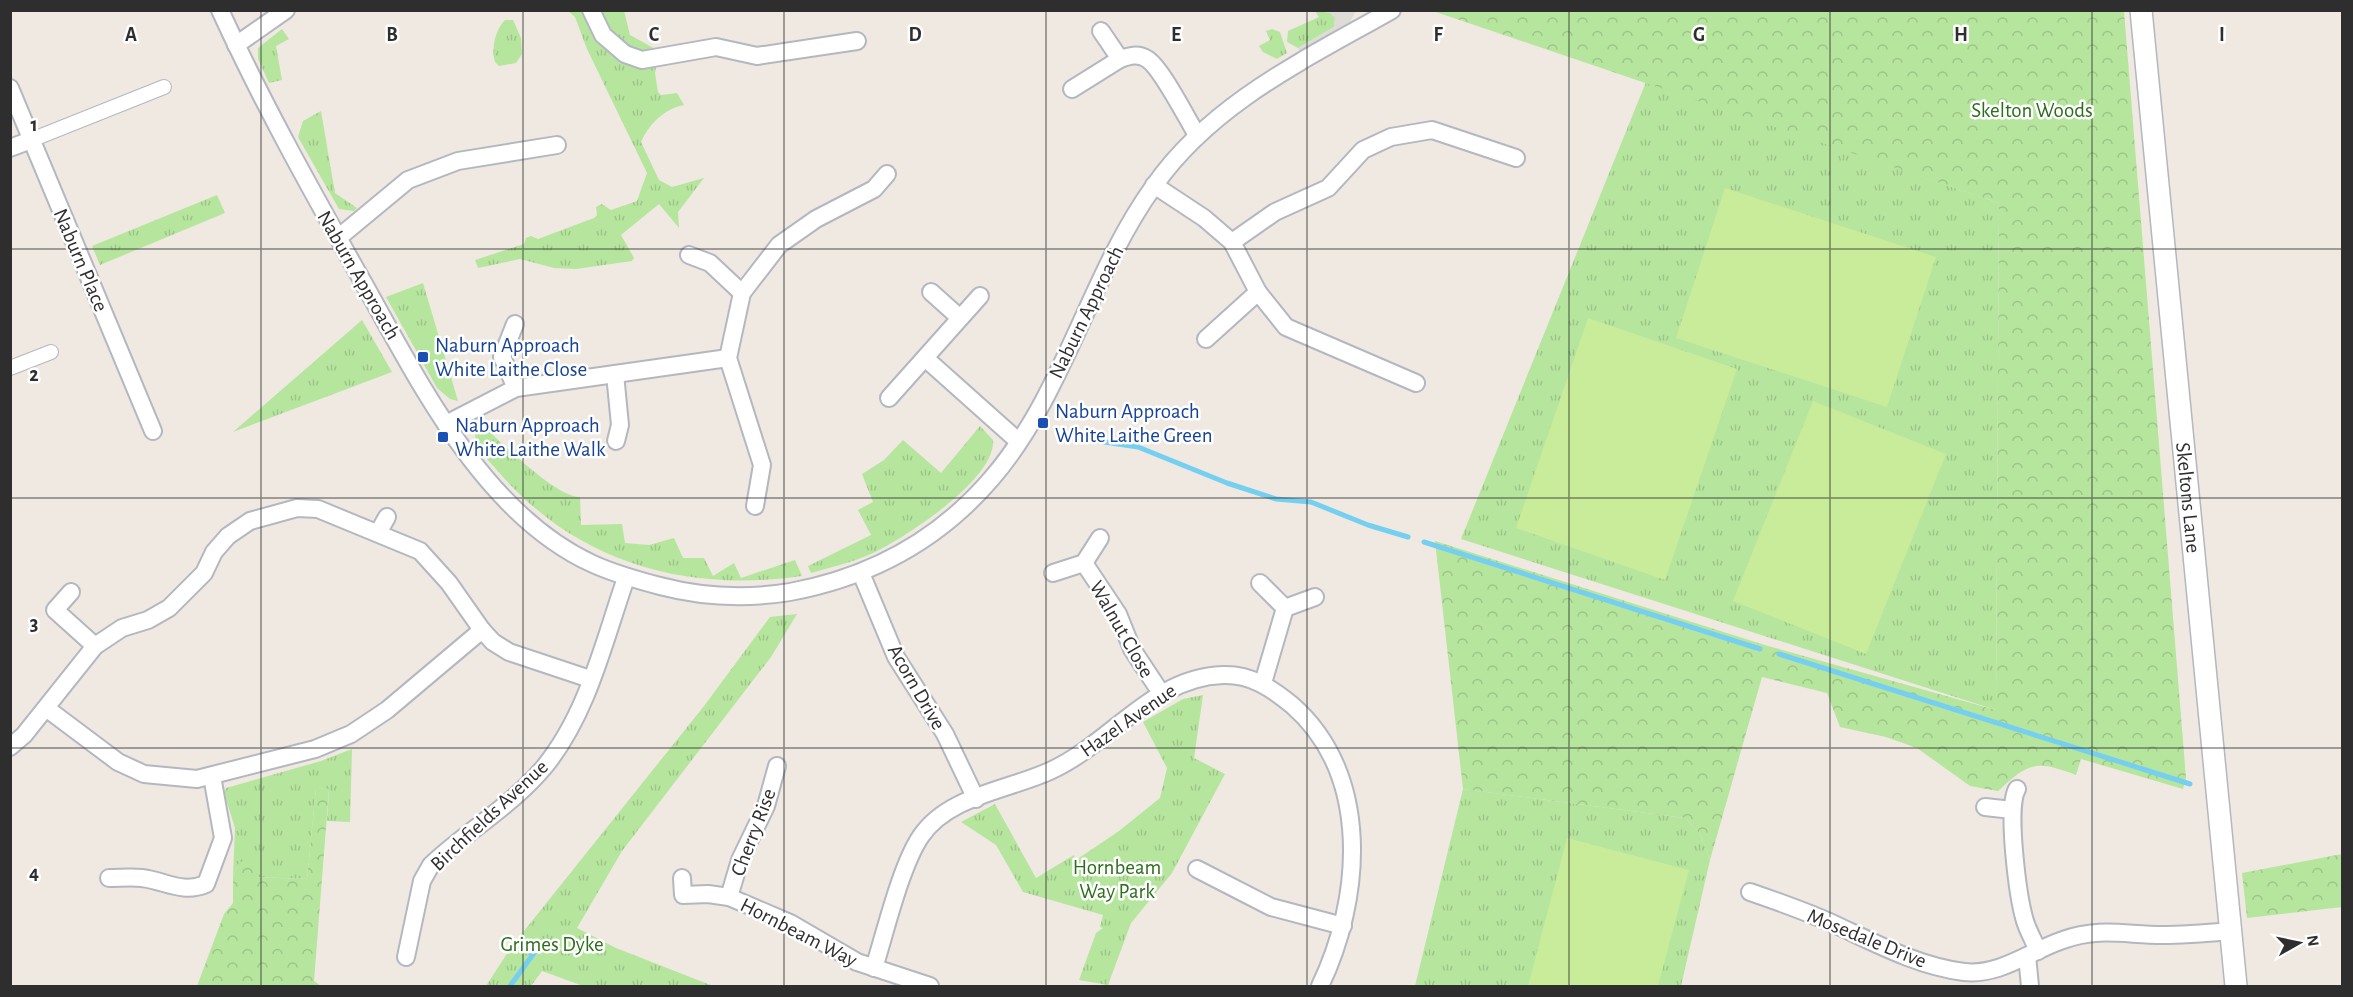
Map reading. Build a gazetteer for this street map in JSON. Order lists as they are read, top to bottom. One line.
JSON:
{"streets":{"street":["Naburn Place","Naburn Approach","Skeltons Lane","Walnut Close","Acorn Drive","Hazel Avenue","Birchfields Avenue","Cherry Rise","Hornbeam Way","Mosedale Drive"]},"crossings":[["Naburn Approach","Acorn Drive"],["Naburn Approach","Birchfields Avenue"],["Skeltons Lane","Mosedale Drive"],["Walnut Close","Hazel Avenue"],["Acorn Drive","Hazel Avenue"],["Hazel Avenue","Hornbeam Way"],["Cherry Rise","Hornbeam Way"]],"parks":["Skelton Woods","Hornbeam Way Park","Grimes Dyke"],"places":{"transit":["Naburn Approach White Laithe Close","Naburn Approach White Laithe Green","Naburn Approach White Laithe Walk"]},"north":"right","grid":{"columns":["A","B","C","D","E","F","G","H","I"],"rows":["1","2","3","4"]}}
